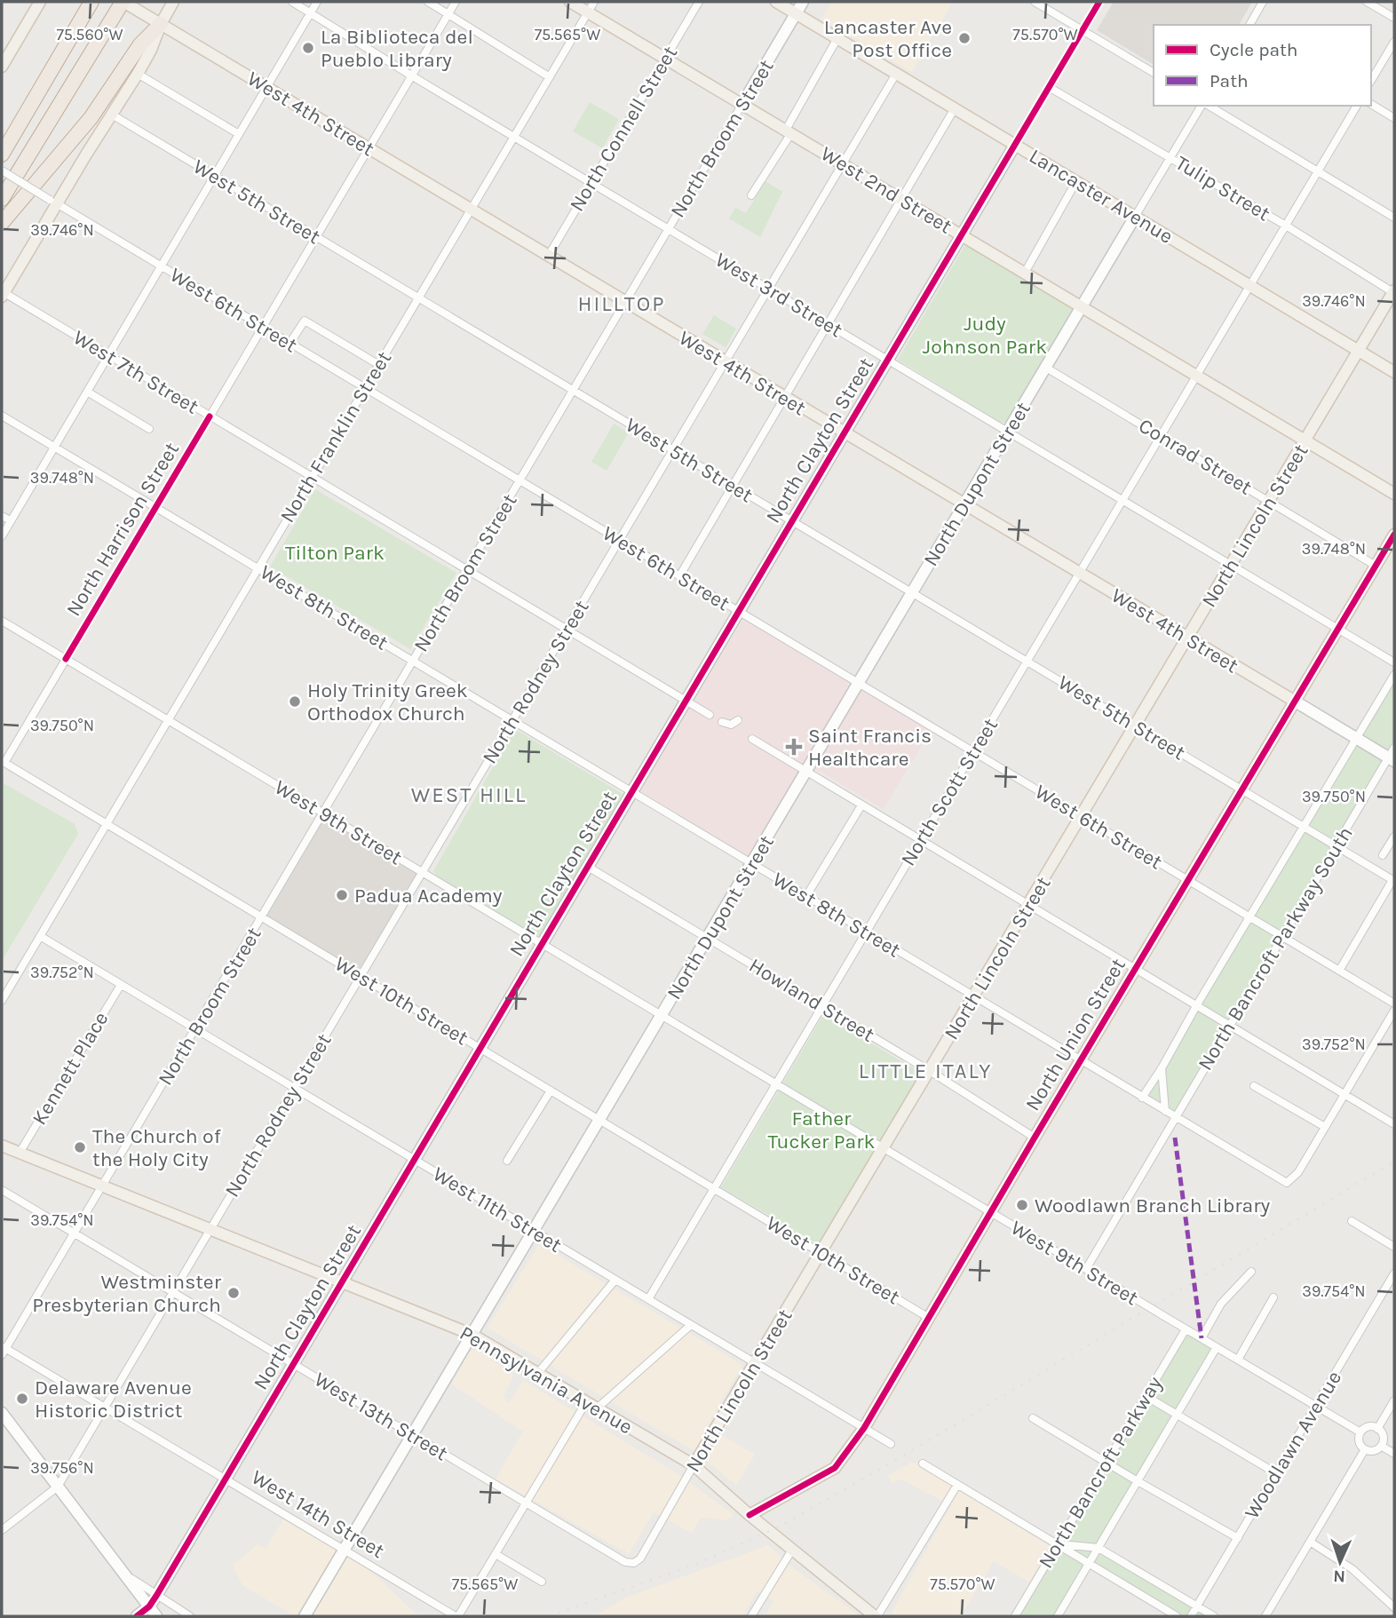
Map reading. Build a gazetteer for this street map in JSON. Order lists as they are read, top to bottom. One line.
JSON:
{"streets":{"main road":["West 4th Street","West 2nd Street","Lancaster Avenue","North Lincoln Street","North Union Street","Pennsylvania Avenue"],"street":["North Connell Street","North Broom Street","Tulip Street","West 5th Street","West 3rd Street","West 6th Street","West 7th Street","North Franklin Street","North Clayton Street","Conrad Street","North Dupont Street","North Harrison Street","West 8th Street","North Rodney Street","North Scott Street","West 9th Street","North Bancroft Parkway South","Howland Street","West 10th Street","Kennett Place","West 11th Street","West 13th Street","Woodlawn Avenue","North Bancroft Parkway","West 14th Street"]},"crossings":[["West 4th Street","North Connell Street"],["West 4th Street","North Broom Street"],["West 4th Street","North Franklin Street"],["West 4th Street","North Clayton Street"],["West 4th Street","North Dupont Street"],["West 4th Street","North Lincoln Street"],["West 4th Street","North Harrison Street"],["West 4th Street","North Rodney Street"],["West 4th Street","North Scott Street"],["West 4th Street","North Bancroft Parkway South"],["West 4th Street","North Union Street"],["North Connell Street","West 2nd Street"],["North Connell Street","West 3rd Street"],["North Broom Street","West 2nd Street"],["North Broom Street","Lancaster Avenue"],["North Broom Street","West 5th Street"],["North Broom Street","West 3rd Street"],["North Broom Street","West 6th Street"],["North Broom Street","West 7th Street"],["North Broom Street","West 8th Street"],["North Broom Street","West 9th Street"],["North Broom Street","West 10th Street"],["North Broom Street","West 11th Street"],["North Broom Street","Pennsylvania Avenue"],["North Broom Street","West 13th Street"],["North Broom Street","West 14th Street"],["Tulip Street","North Lincoln Street"],["Tulip Street","North Scott Street"],["West 2nd Street","North Franklin Street"],["West 2nd Street","North Clayton Street"],["West 2nd Street","North Dupont Street"],["West 2nd Street","North Lincoln Street"],["West 2nd Street","North Rodney Street"],["West 2nd Street","North Scott Street"],["Lancaster Avenue","North Clayton Street"],["Lancaster Avenue","North Dupont Street"],["Lancaster Avenue","North Lincoln Street"],["Lancaster Avenue","North Rodney Street"],["Lancaster Avenue","North Scott Street"],["West 5th Street","North Franklin Street"],["West 5th Street","North Clayton Street"],["West 5th Street","North Dupont Street"],["West 5th Street","North Lincoln Street"],["West 5th Street","North Harrison Street"],["West 5th Street","North Rodney Street"],["West 5th Street","North Scott Street"],["West 5th Street","North Bancroft Parkway South"],["West 5th Street","North Union Street"],["West 3rd Street","North Franklin Street"],["West 3rd Street","North Clayton Street"],["West 3rd Street","North Dupont Street"],["West 3rd Street","North Lincoln Street"],["West 3rd Street","North Harrison Street"],["West 3rd Street","North Rodney Street"],["West 3rd Street","North Scott Street"],["West 3rd Street","North Union Street"],["West 6th Street","North Franklin Street"],["West 6th Street","North Clayton Street"],["West 6th Street","North Dupont Street"],["West 6th Street","North Lincoln Street"],["West 6th Street","North Harrison Street"],["West 6th Street","North Rodney Street"],["West 6th Street","North Scott Street"],["West 6th Street","North Bancroft Parkway South"],["West 6th Street","North Union Street"],["West 7th Street","North Franklin Street"],["West 7th Street","North Clayton Street"],["West 7th Street","North Harrison Street"],["West 7th Street","North Rodney Street"],["North Franklin Street","West 8th Street"],["North Franklin Street","West 9th Street"],["North Franklin Street","West 10th Street"],["North Franklin Street","West 11th Street"],["North Clayton Street","West 8th Street"],["North Clayton Street","West 9th Street"],["North Clayton Street","Howland Street"],["North Clayton Street","West 10th Street"],["North Clayton Street","West 11th Street"],["North Clayton Street","Pennsylvania Avenue"],["North Clayton Street","West 13th Street"],["North Clayton Street","West 14th Street"],["Conrad Street","North Dupont Street"],["Conrad Street","North Lincoln Street"],["Conrad Street","North Scott Street"],["Conrad Street","North Union Street"],["North Dupont Street","West 8th Street"],["North Dupont Street","West 9th Street"],["North Dupont Street","Howland Street"],["North Dupont Street","West 10th Street"],["North Dupont Street","West 11th Street"],["North Dupont Street","Pennsylvania Avenue"],["North Dupont Street","West 13th Street"],["North Dupont Street","West 14th Street"],["North Lincoln Street","West 8th Street"],["North Lincoln Street","West 9th Street"],["North Lincoln Street","Howland Street"],["North Lincoln Street","West 10th Street"],["North Lincoln Street","West 11th Street"],["North Lincoln Street","Pennsylvania Avenue"],["North Lincoln Street","West 13th Street"],["North Harrison Street","West 8th Street"],["North Harrison Street","West 9th Street"],["North Harrison Street","West 10th Street"],["West 8th Street","North Rodney Street"],["West 8th Street","North Scott Street"],["West 8th Street","North Bancroft Parkway South"],["West 8th Street","North Union Street"],["North Rodney Street","West 9th Street"],["North Rodney Street","West 10th Street"],["North Rodney Street","West 11th Street"],["North Rodney Street","Pennsylvania Avenue"],["North Rodney Street","West 13th Street"],["North Rodney Street","West 14th Street"],["North Scott Street","West 9th Street"],["North Scott Street","Howland Street"],["North Scott Street","West 10th Street"],["North Scott Street","West 11th Street"],["West 9th Street","North Bancroft Parkway South"],["West 9th Street","North Union Street"],["West 9th Street","Woodlawn Avenue"],["West 9th Street","North Bancroft Parkway"],["Howland Street","North Union Street"],["West 10th Street","North Union Street"],["North Union Street","West 11th Street"],["North Union Street","Pennsylvania Avenue"],["Kennett Place","West 11th Street"],["Kennett Place","Pennsylvania Avenue"]],"districts":["HILLTOP","WEST HILL","LITTLE ITALY"],"parks":["Judy Johnson Park","Tilton Park","Father Tucker Park"],"places":{"other":["Lancaster Ave Post Office","La Biblioteca del Pueblo Library","Holy Trinity Greek Orthodox Church","Padua Academy","The Church of the Holy City","Woodlawn Branch Library","Westminster Presbyterian Church","Delaware Avenue Historic District"],"health":["Saint Francis Healthcare"]},"legend":["Cycle path","Path"],"north":"bottom","coordinates":["75.560°W","75.565°W","75.570°W","39.746°N","39.748°N","39.750°N","39.752°N","39.754°N","39.756°N"]}
